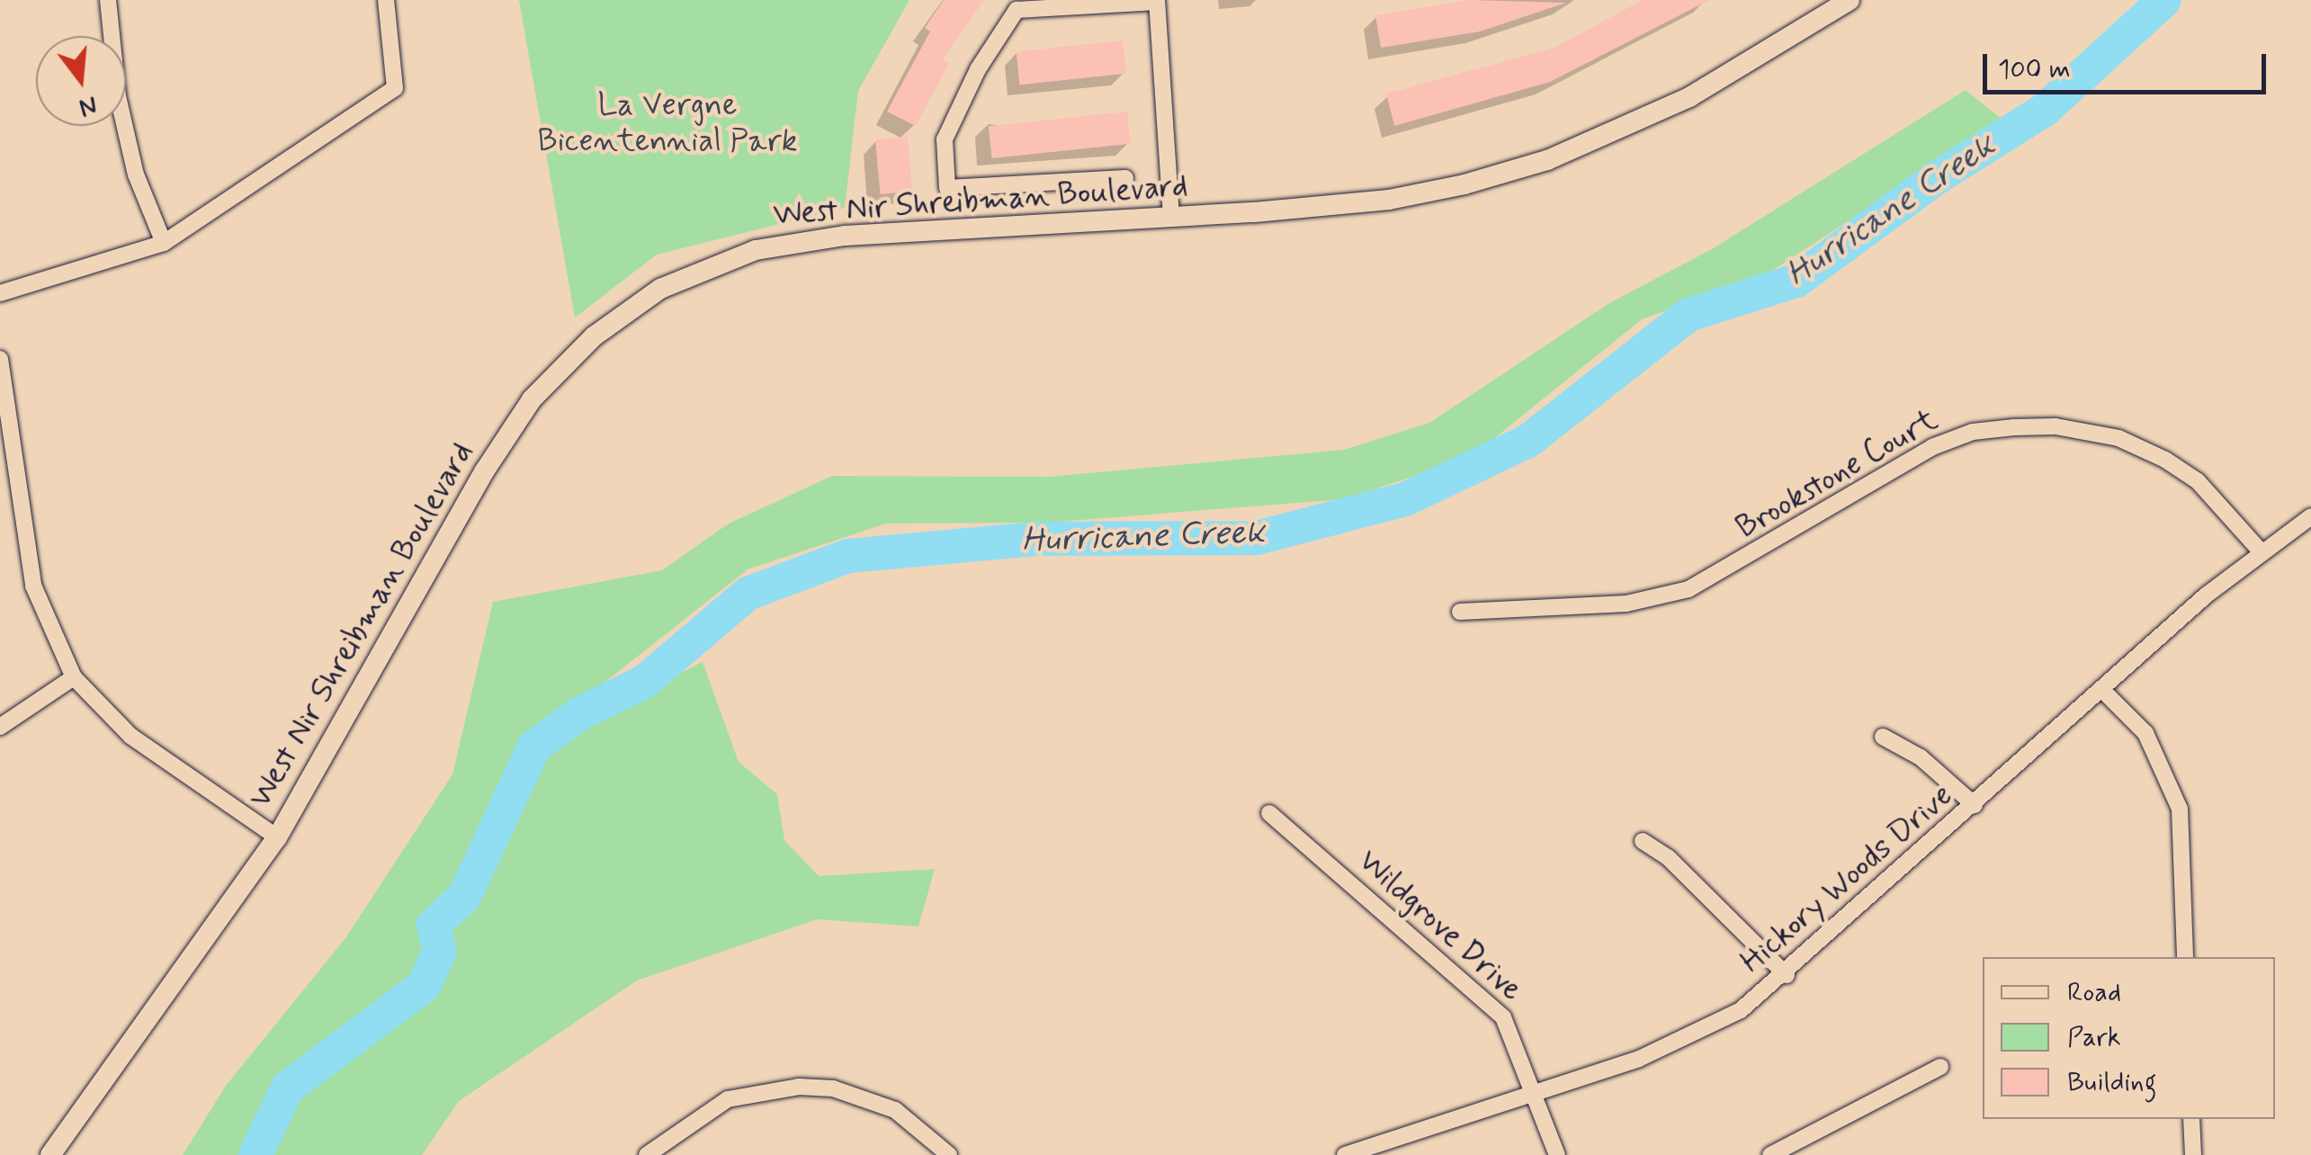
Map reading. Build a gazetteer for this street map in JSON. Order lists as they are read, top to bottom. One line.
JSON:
{"streets":{"main road":["West Nir Shreibman Boulevard"],"street":["Brookstone Court","Hickory Woods Drive","Wildgrove Drive"]},"crossings":[["Brookstone Court","Hickory Woods Drive"],["Hickory Woods Drive","Wildgrove Drive"]],"water":["Hurricane Creek"],"parks":["La Vergne Bicentennial Park"],"legend":["Road","Park","Building"],"scale_bar":"100 m","north":"bottom"}
